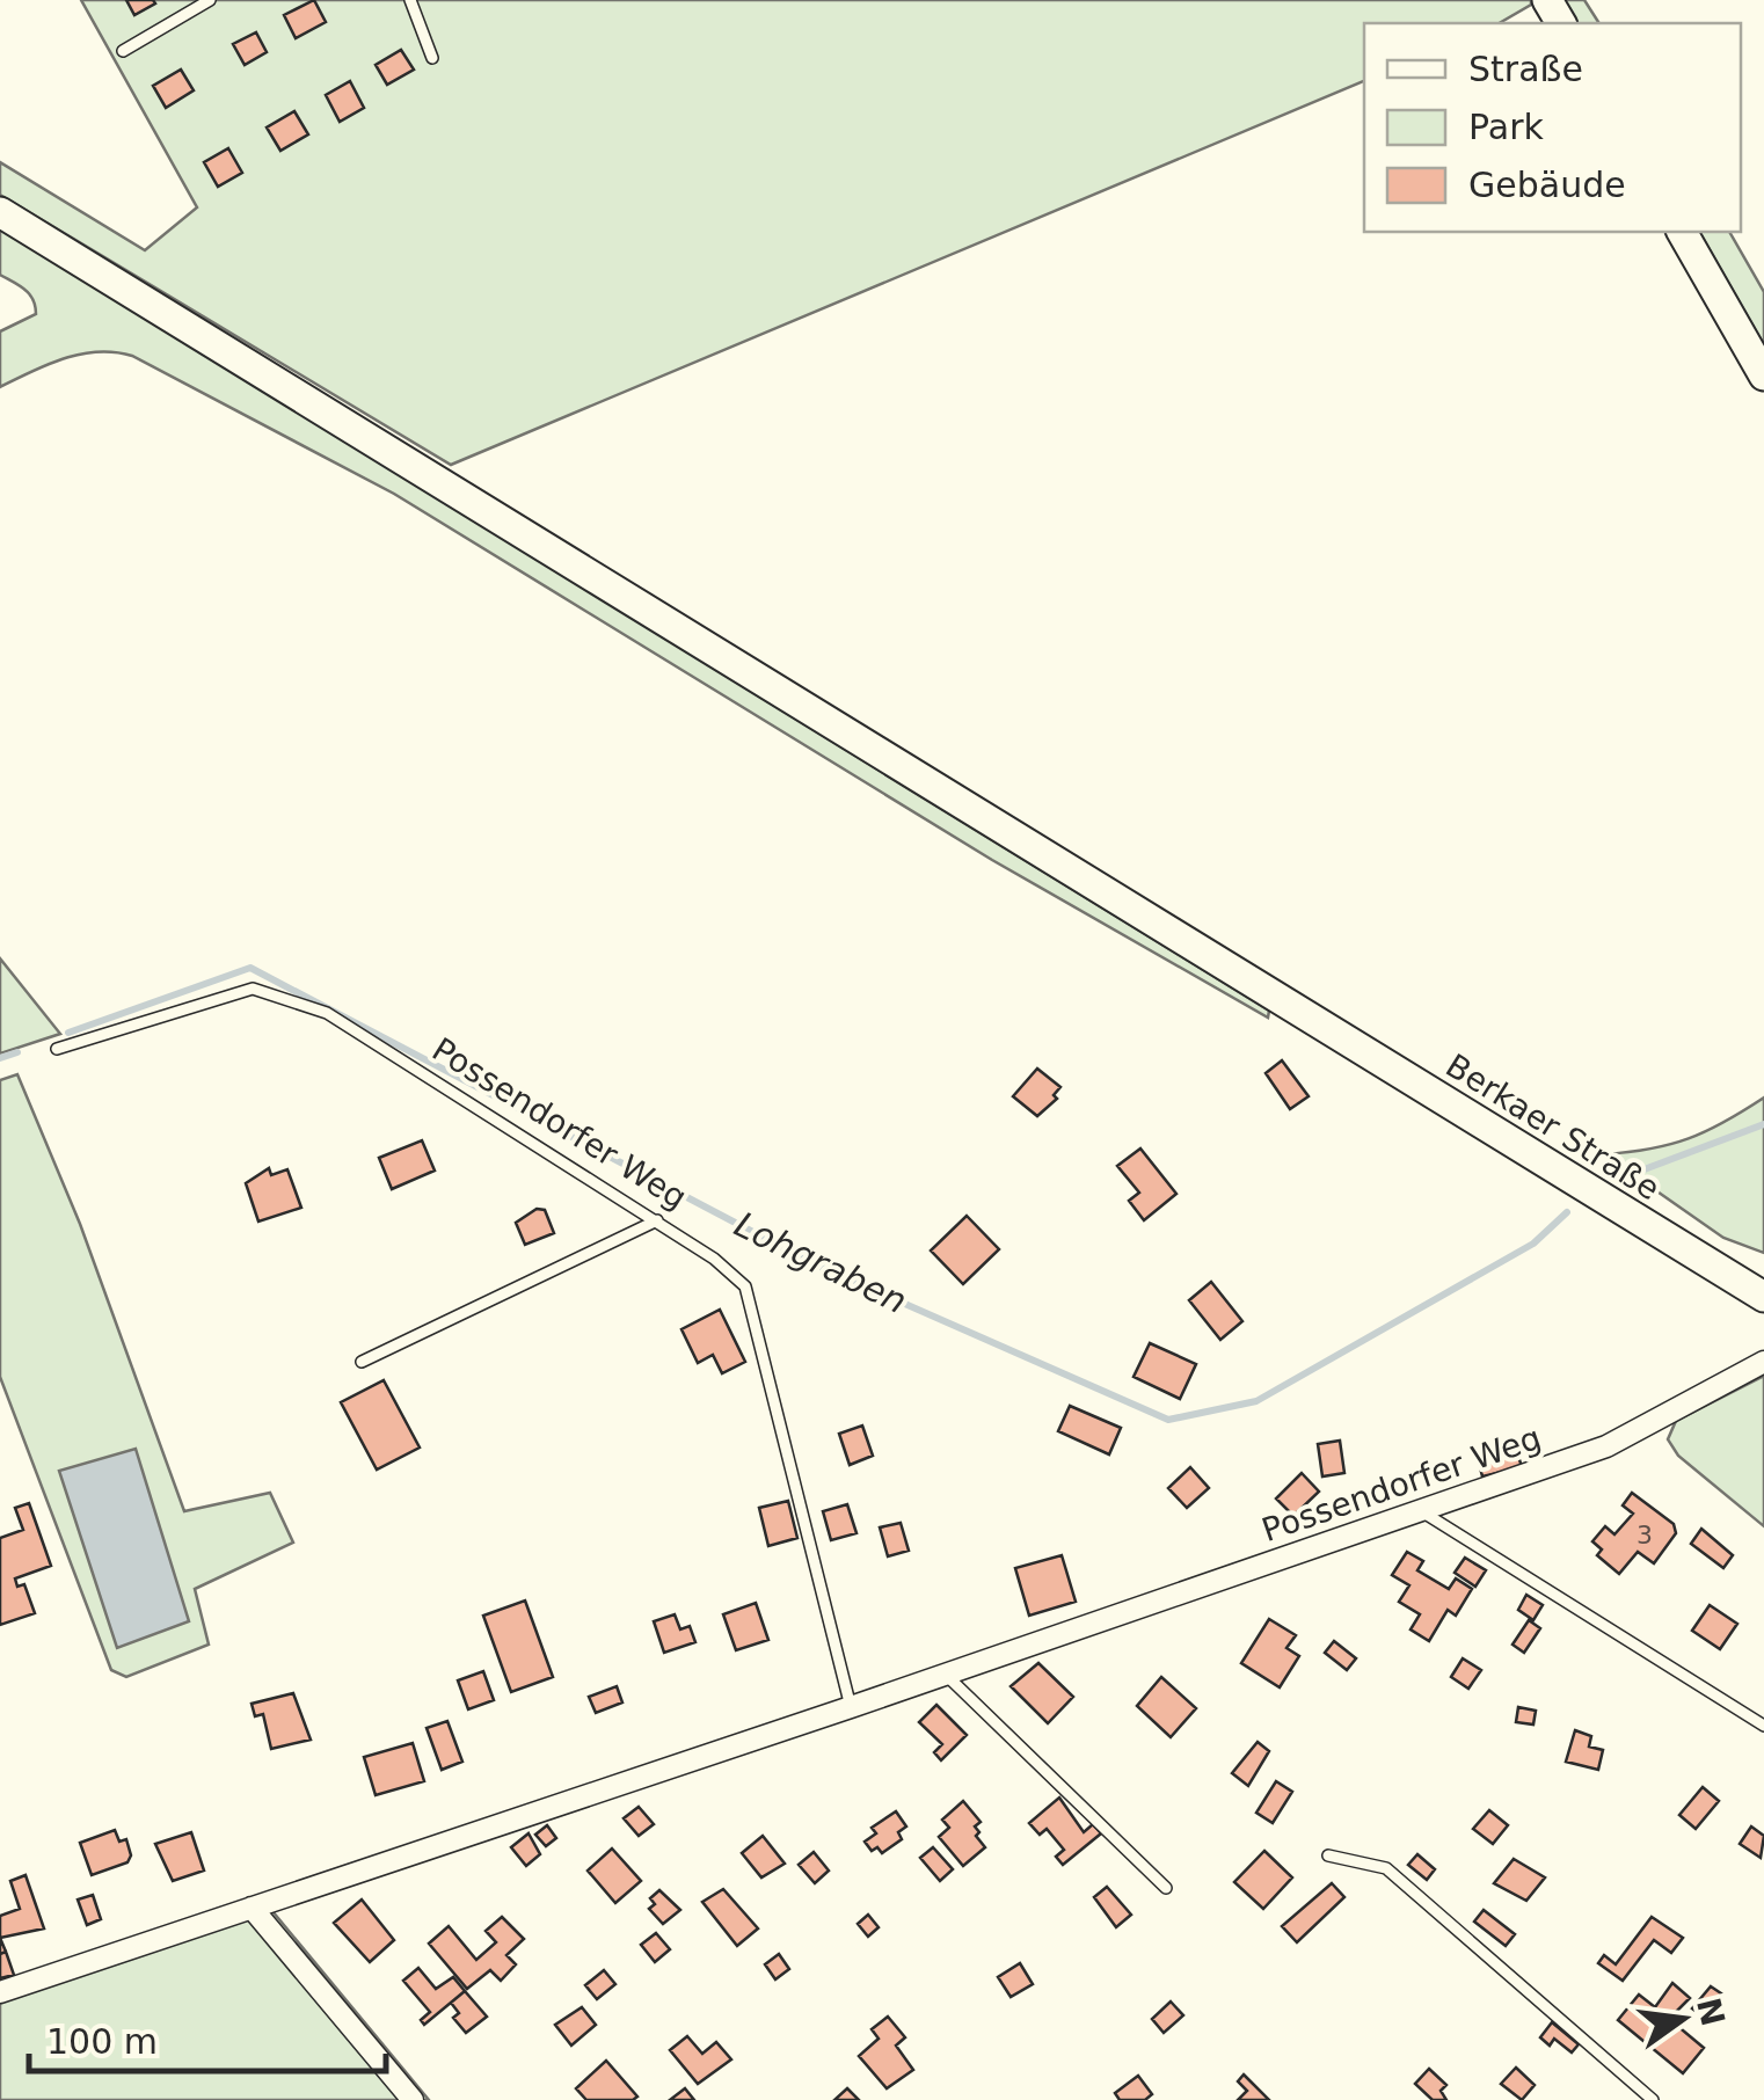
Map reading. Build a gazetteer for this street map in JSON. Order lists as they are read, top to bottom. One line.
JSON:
{"streets":{"main road":["Berkaer Straße"],"street":["Possendorfer Weg"]},"water":["Lohgraben"],"house_numbers":["3"],"legend":["Straße","Park","Gebäude"],"scale_bar":"100 m","north":"right"}
